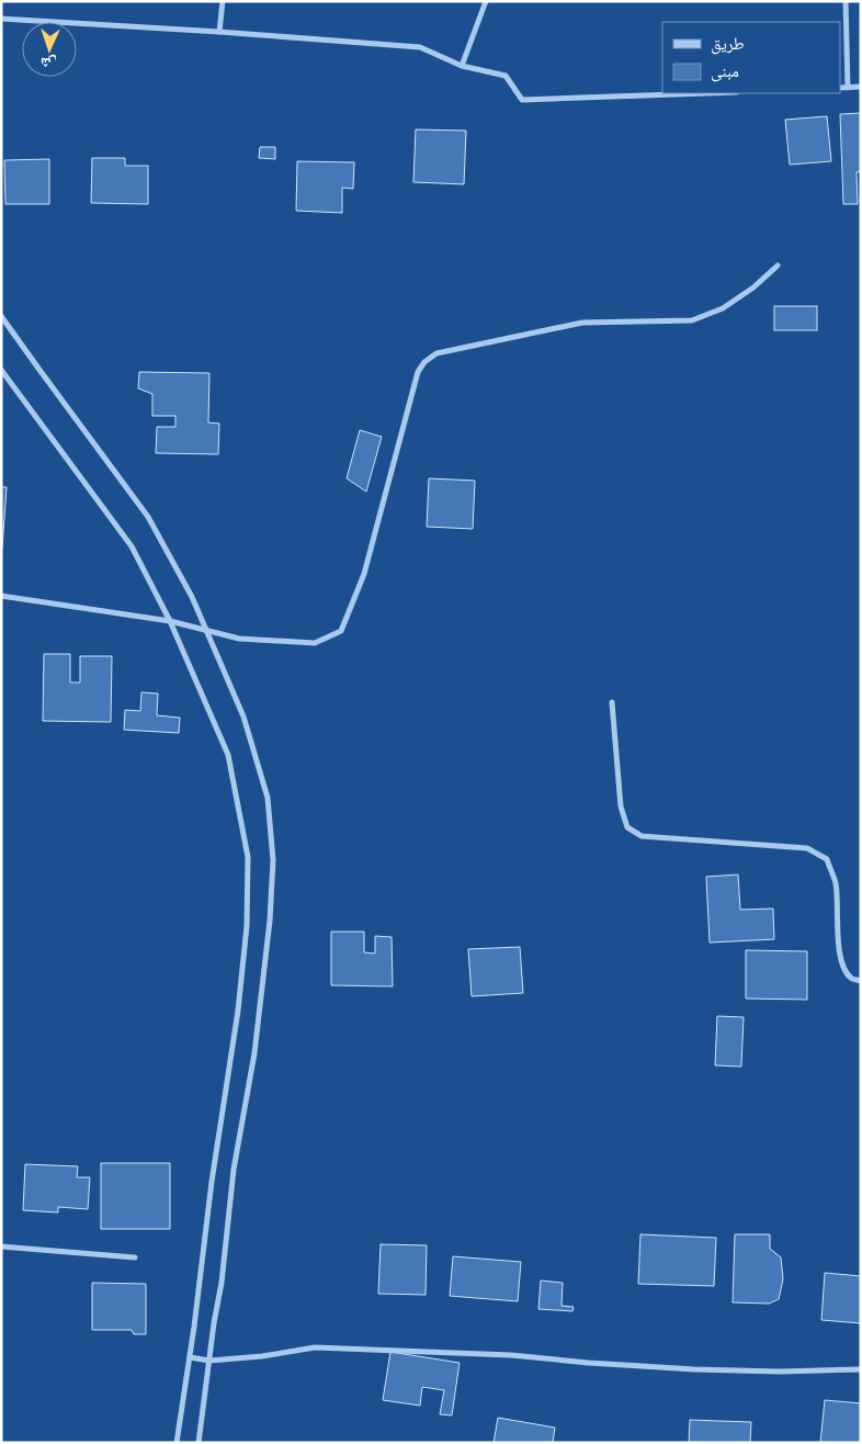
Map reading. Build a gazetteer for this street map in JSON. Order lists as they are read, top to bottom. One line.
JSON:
{"legend":["طريق","مبنى"],"north":"bottom"}
